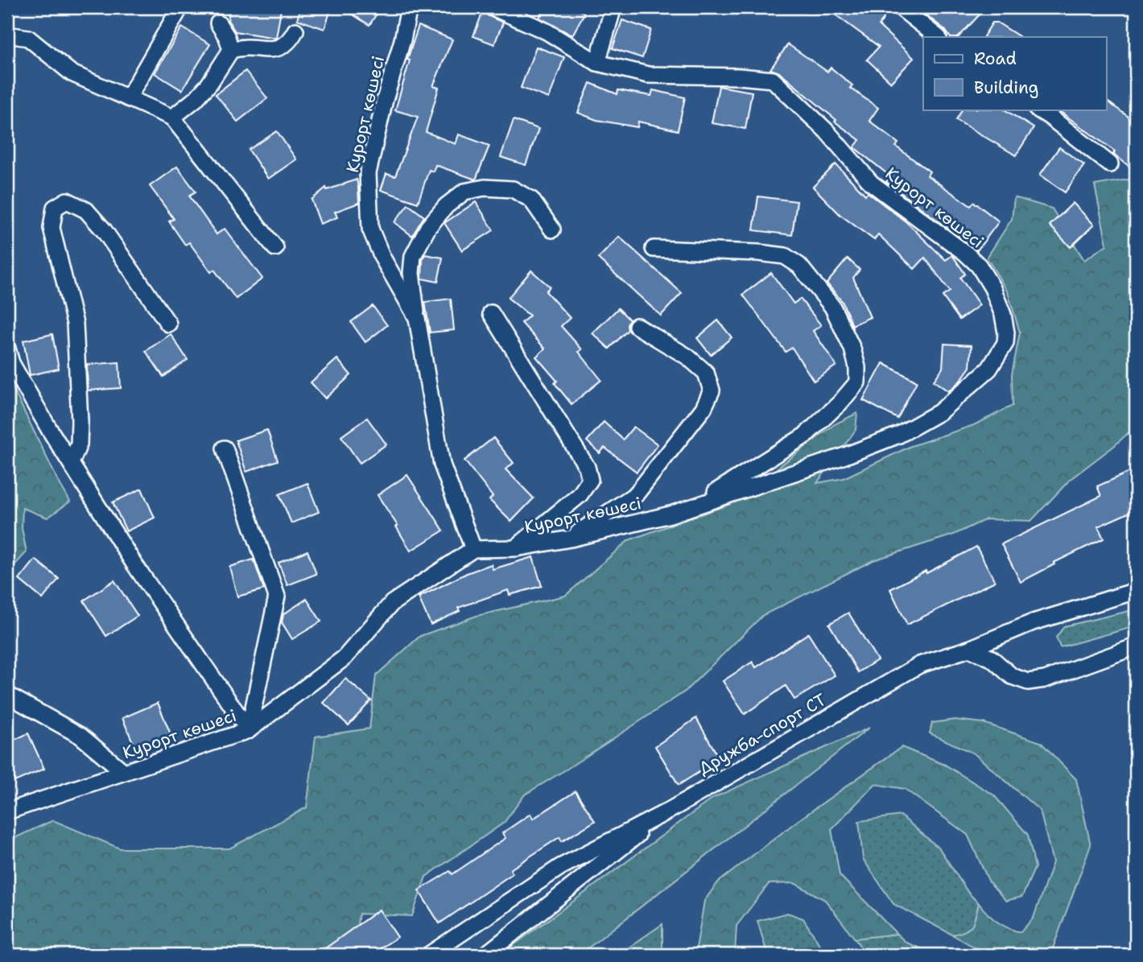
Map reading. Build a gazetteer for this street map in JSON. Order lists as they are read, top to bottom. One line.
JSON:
{"streets":{"street":["Курорт көшесі","Дружба-спорт СТ"]},"legend":["Road","Building"]}
